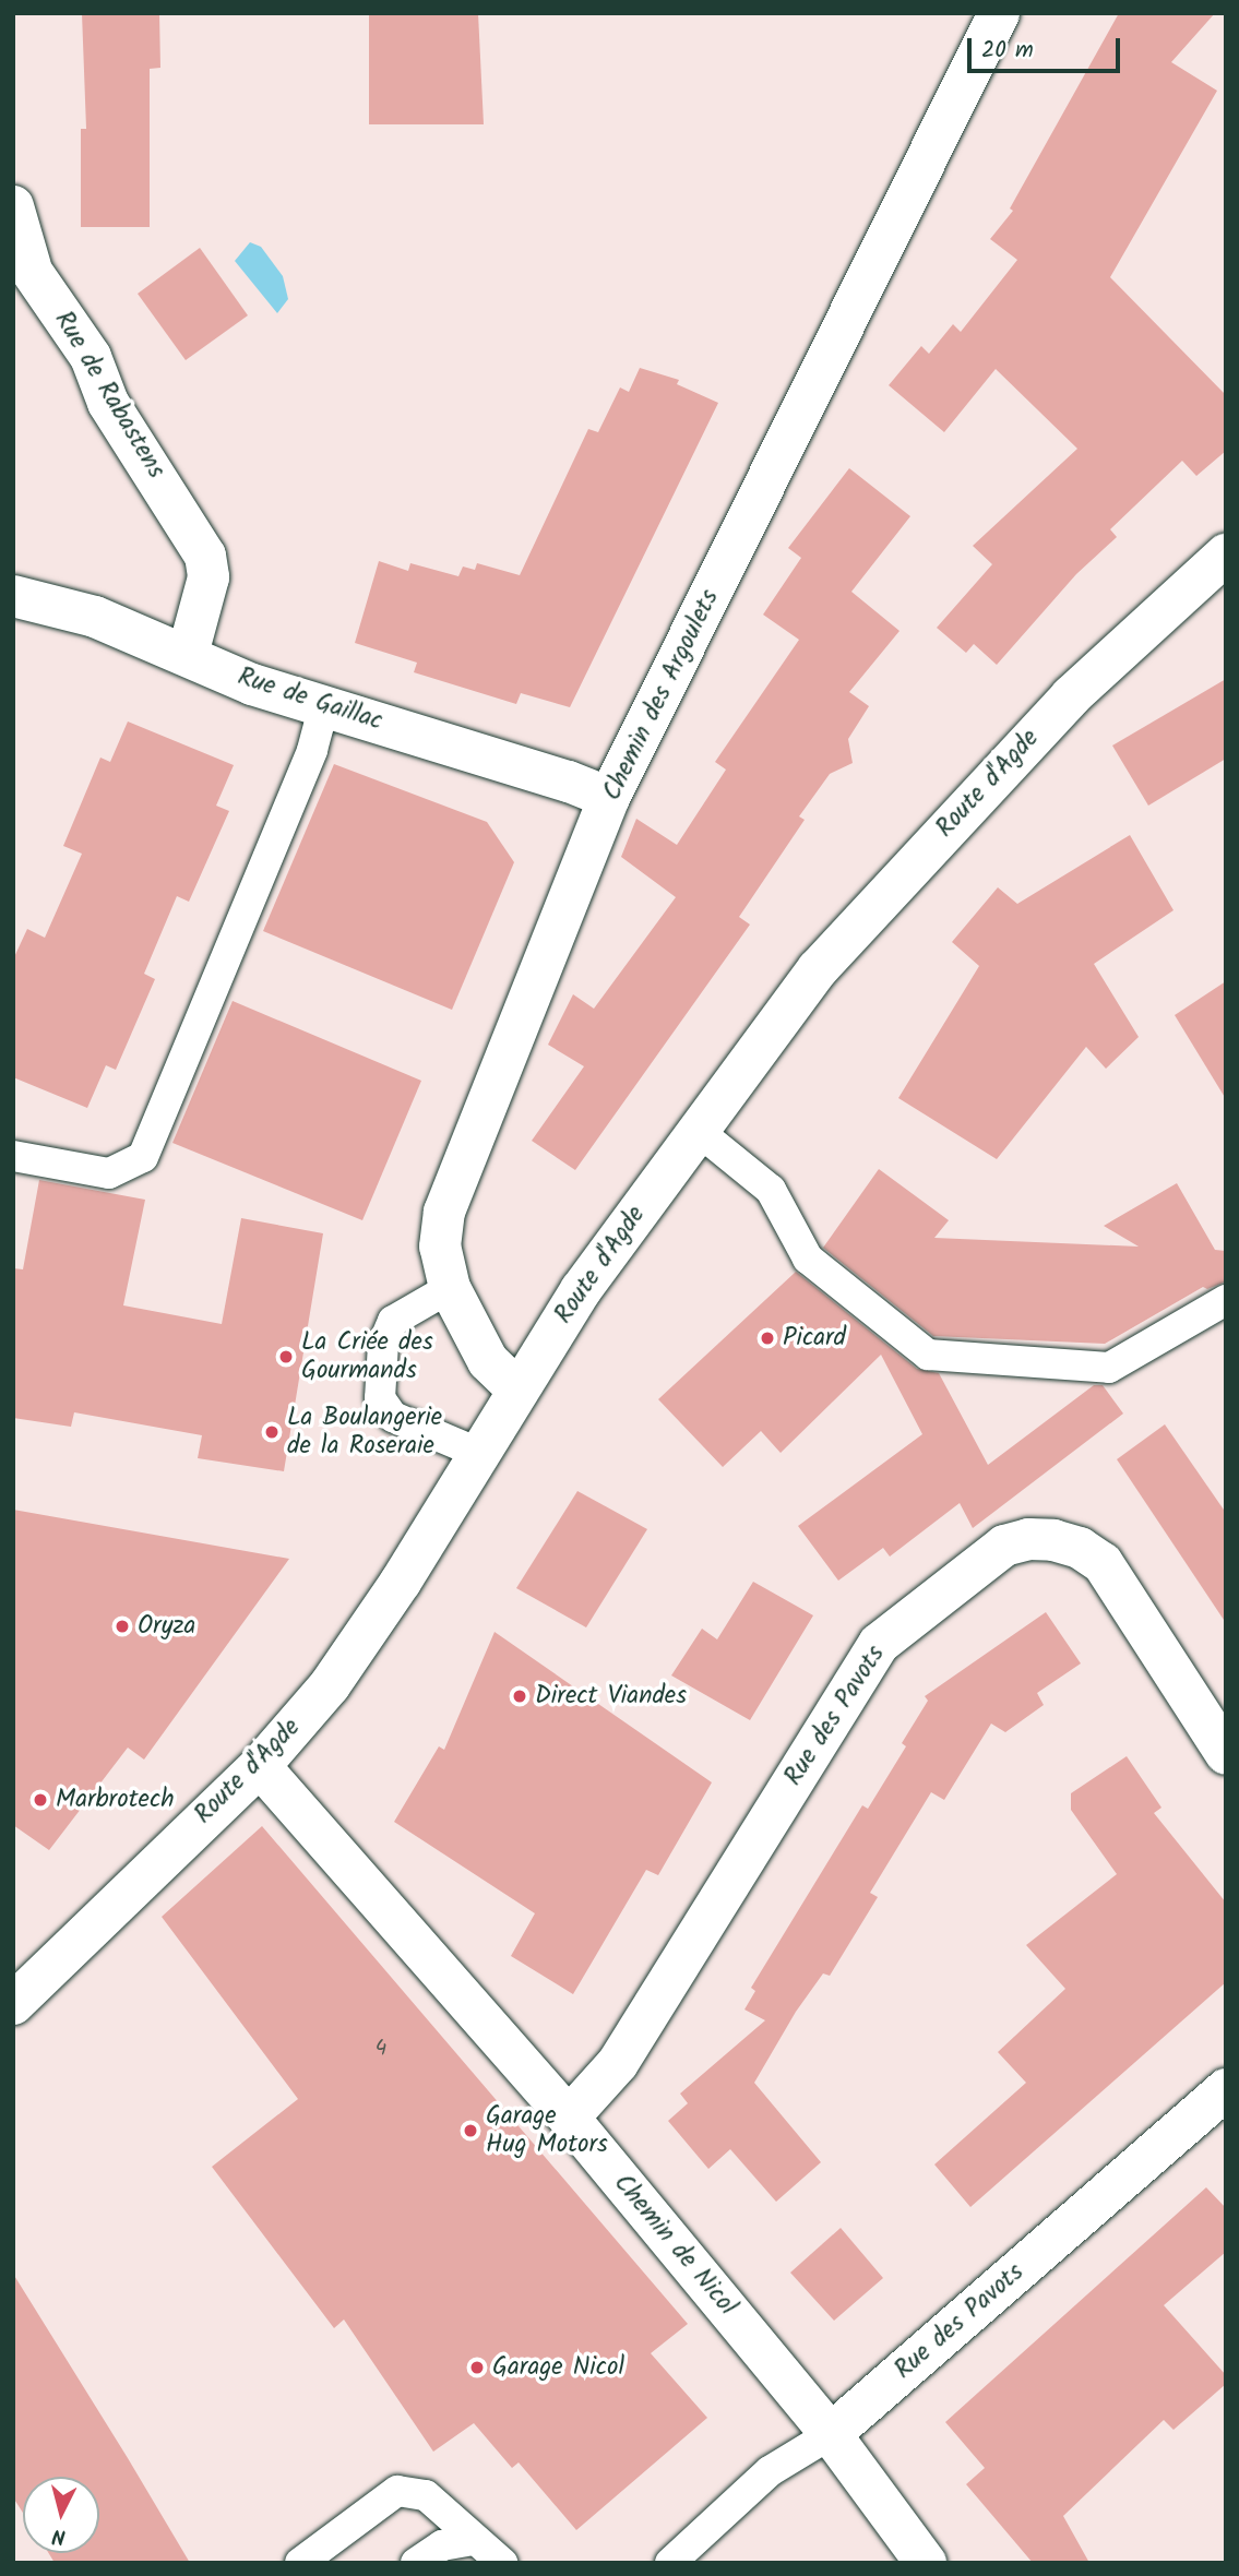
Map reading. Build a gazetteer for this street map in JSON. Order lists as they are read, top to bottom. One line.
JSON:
{"streets":{"street":["Rue de Rabastens","Chemin des Argoulets","Rue de Gaillac","Route d'Agde","Rue des Pavots","Chemin de Nicol"]},"crossings":[["Rue de Rabastens","Rue de Gaillac"],["Chemin des Argoulets","Rue de Gaillac"],["Chemin des Argoulets","Route d'Agde"],["Route d'Agde","Chemin de Nicol"],["Rue des Pavots","Chemin de Nicol"]],"places":["Picard","La Criée des Gourmands","La Boulangerie de la Roseraie","Oryza","Direct Viandes","Marbrotech","Garage Hug Motors","Garage Nicol"],"house_numbers":["4"],"scale_bar":"20 m","north":"bottom"}
